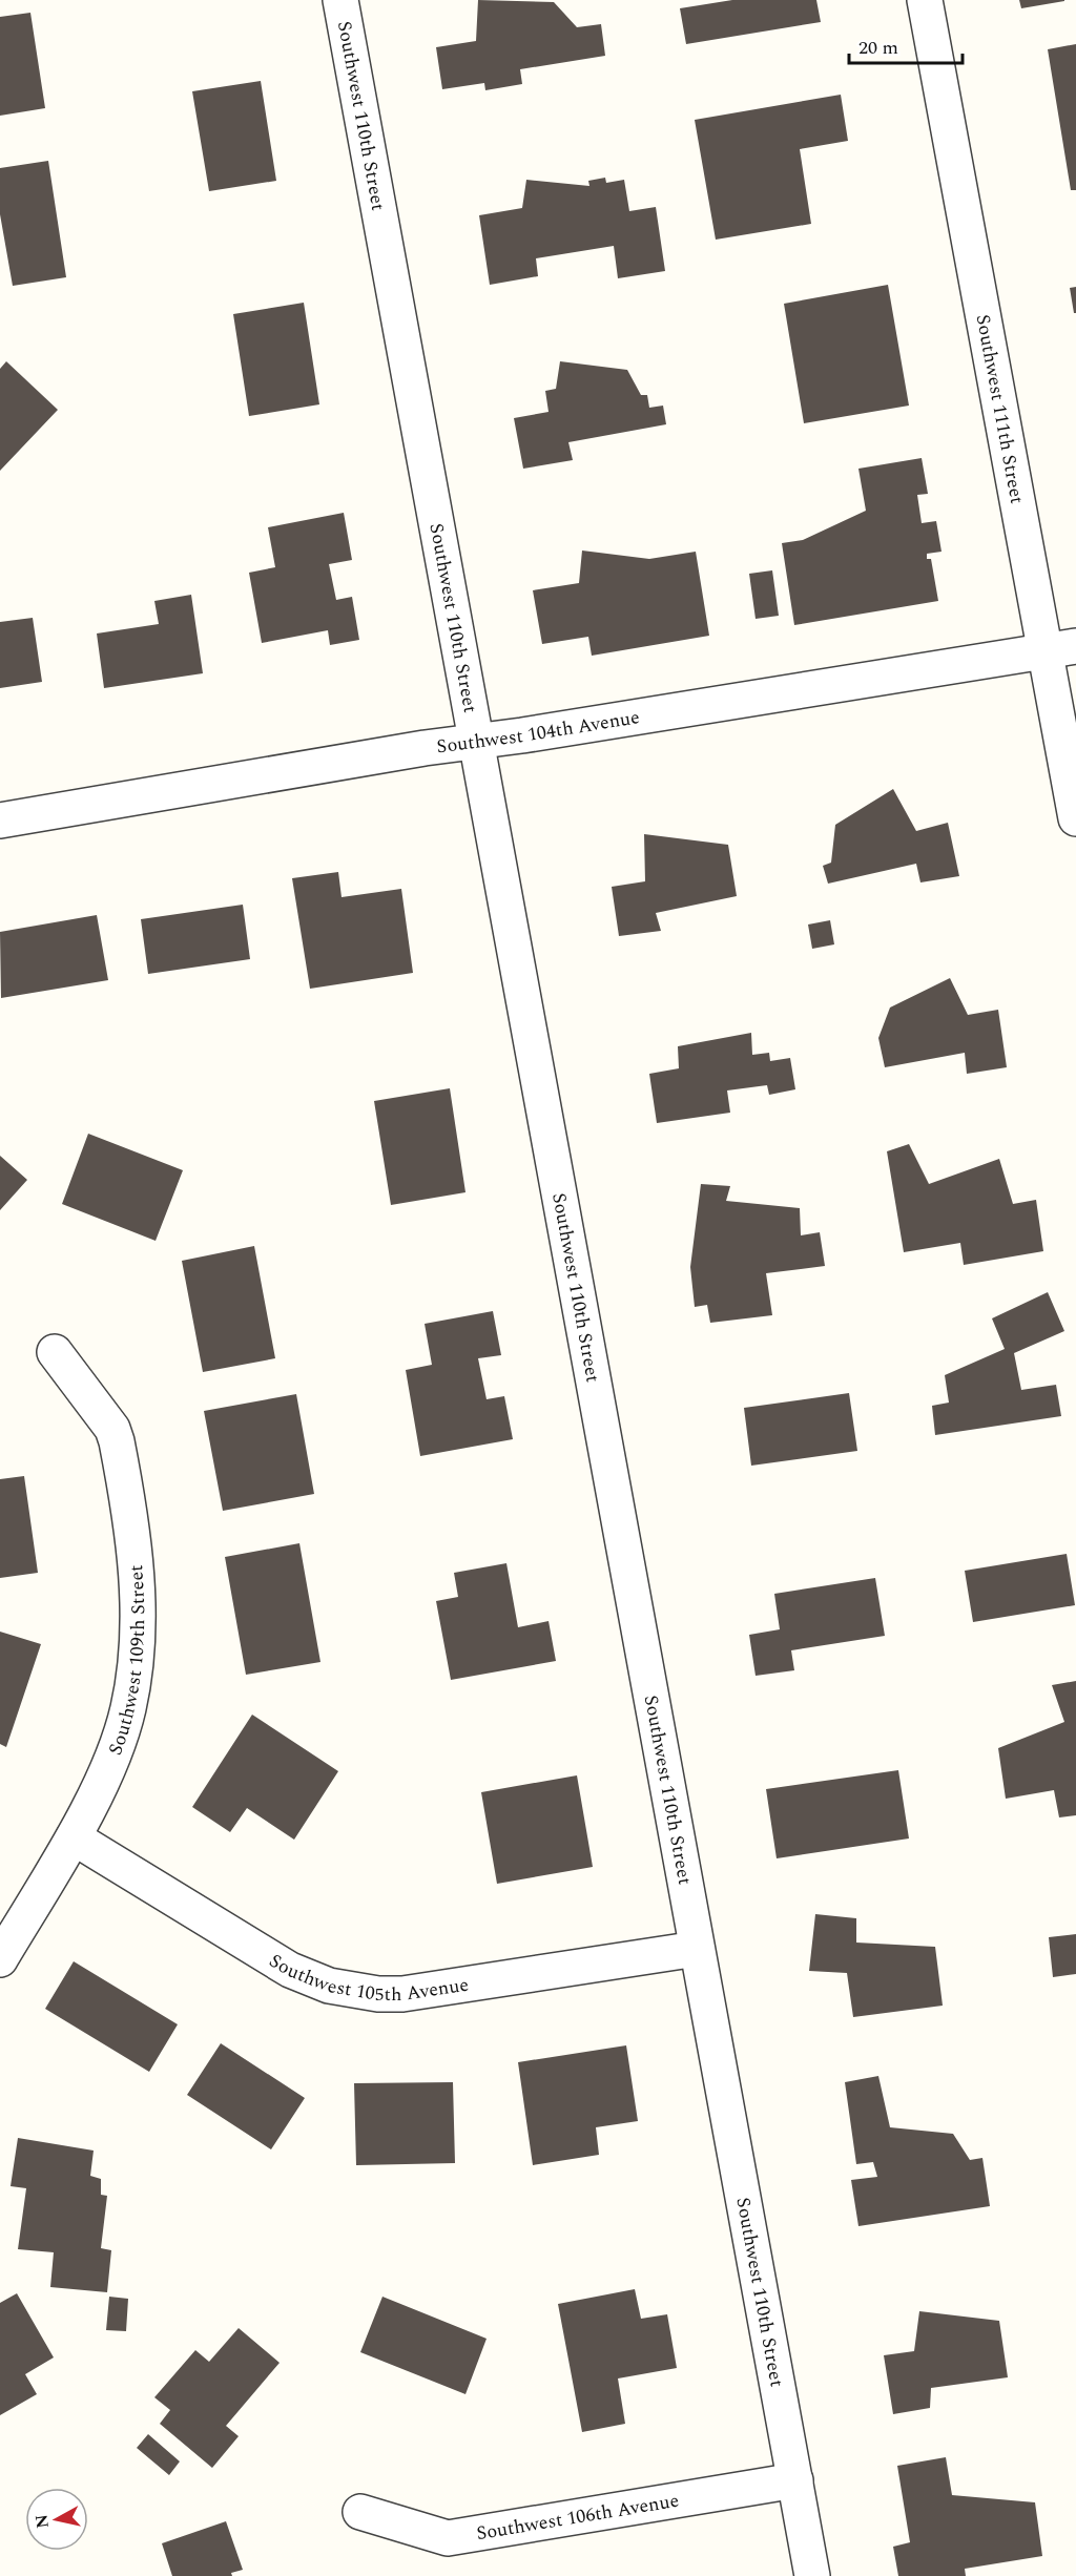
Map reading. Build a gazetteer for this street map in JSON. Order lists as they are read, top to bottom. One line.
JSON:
{"streets":{"street":["Southwest 110th Street","Southwest 111th Street","Southwest 104th Avenue","Southwest 109th Street","Southwest 105th Avenue","Southwest 106th Avenue"]},"crossings":[["Southwest 110th Street","Southwest 104th Avenue"],["Southwest 110th Street","Southwest 105th Avenue"],["Southwest 110th Street","Southwest 106th Avenue"],["Southwest 111th Street","Southwest 104th Avenue"],["Southwest 109th Street","Southwest 105th Avenue"]],"scale_bar":"20 m","north":"left"}
